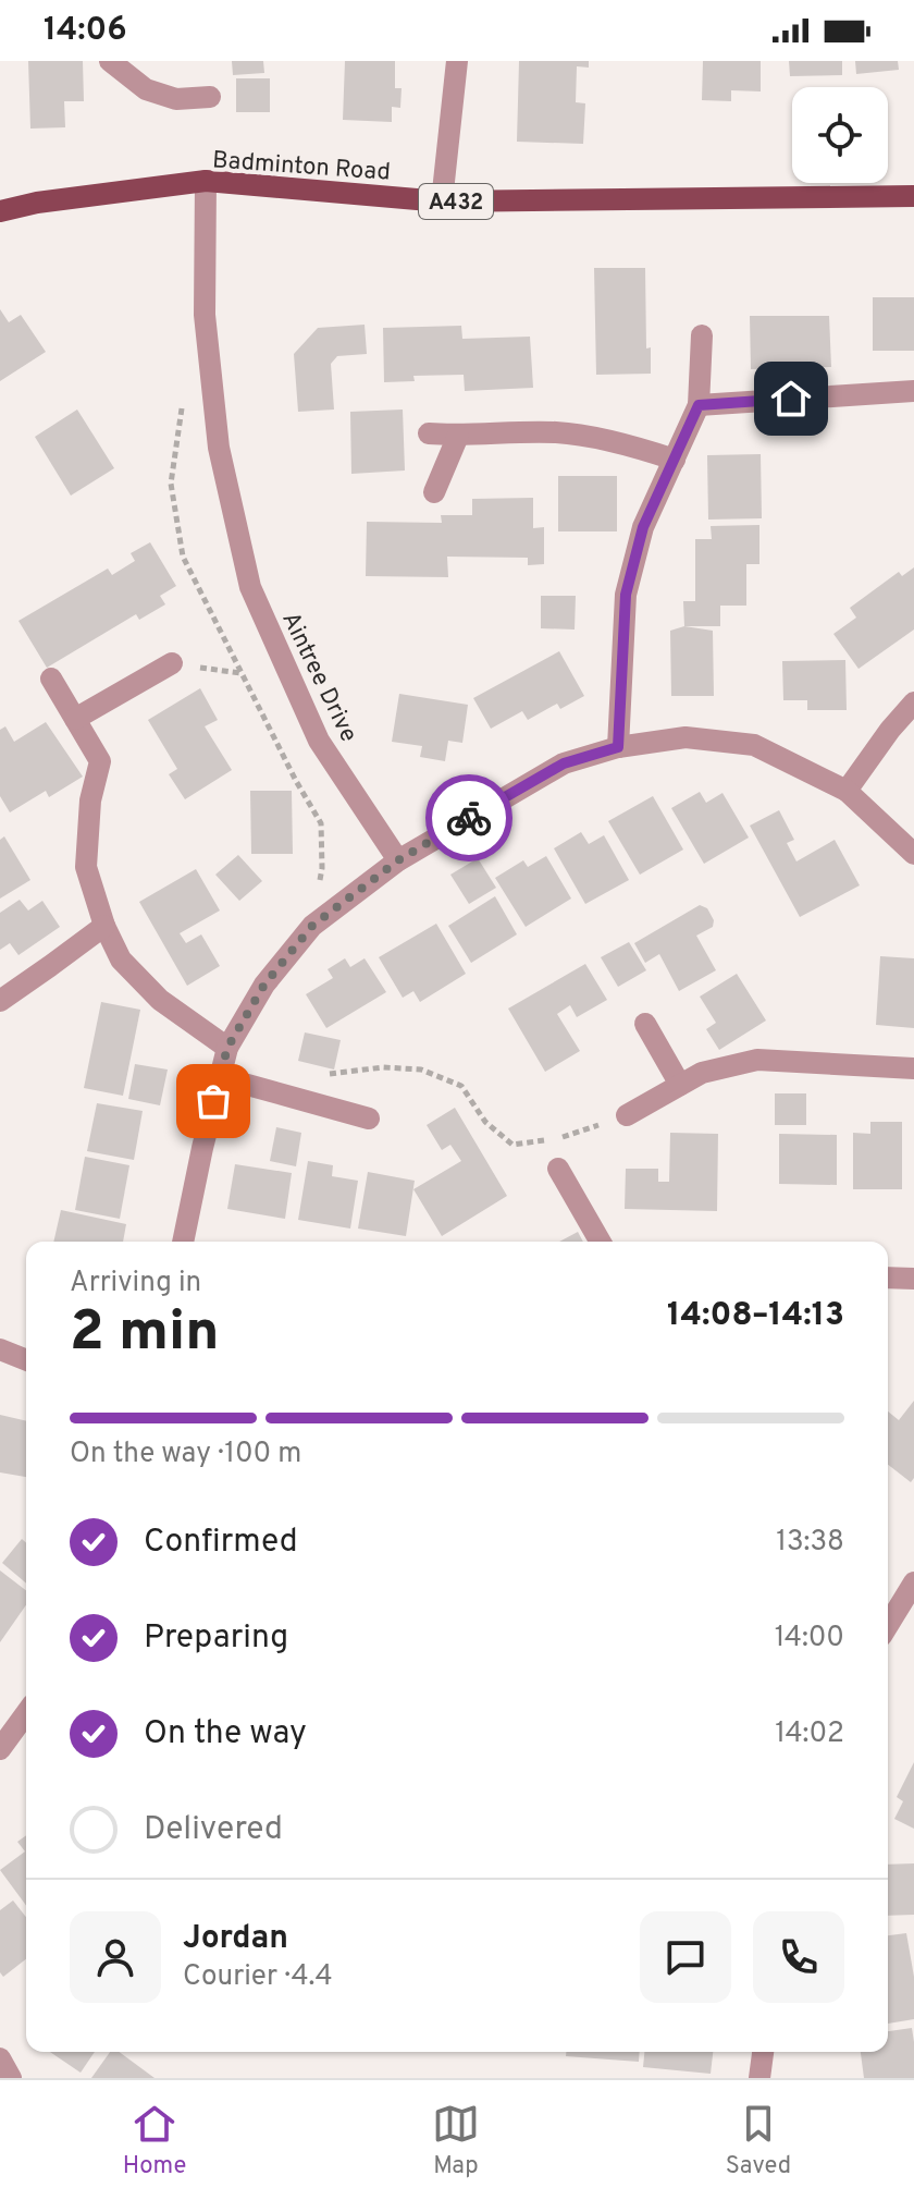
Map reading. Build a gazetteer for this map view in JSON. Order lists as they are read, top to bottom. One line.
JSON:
{"streets":{"main road":["Badminton Road","A432"],"street":["Aintree Drive"]},"crossings":[["Badminton Road","Aintree Drive"]],"page":{"status":"14:06","heading":["2 min","Arriving in","14:08–14:13"],"panel":["Jordan","Courier · 4.4"],"bar":"On the way · 100 m","list":[["Confirmed","13:38"],["Preparing","14:00"],["On the way","14:02"],"Delivered"],"tabs":["Home","Map","Saved"]}}
